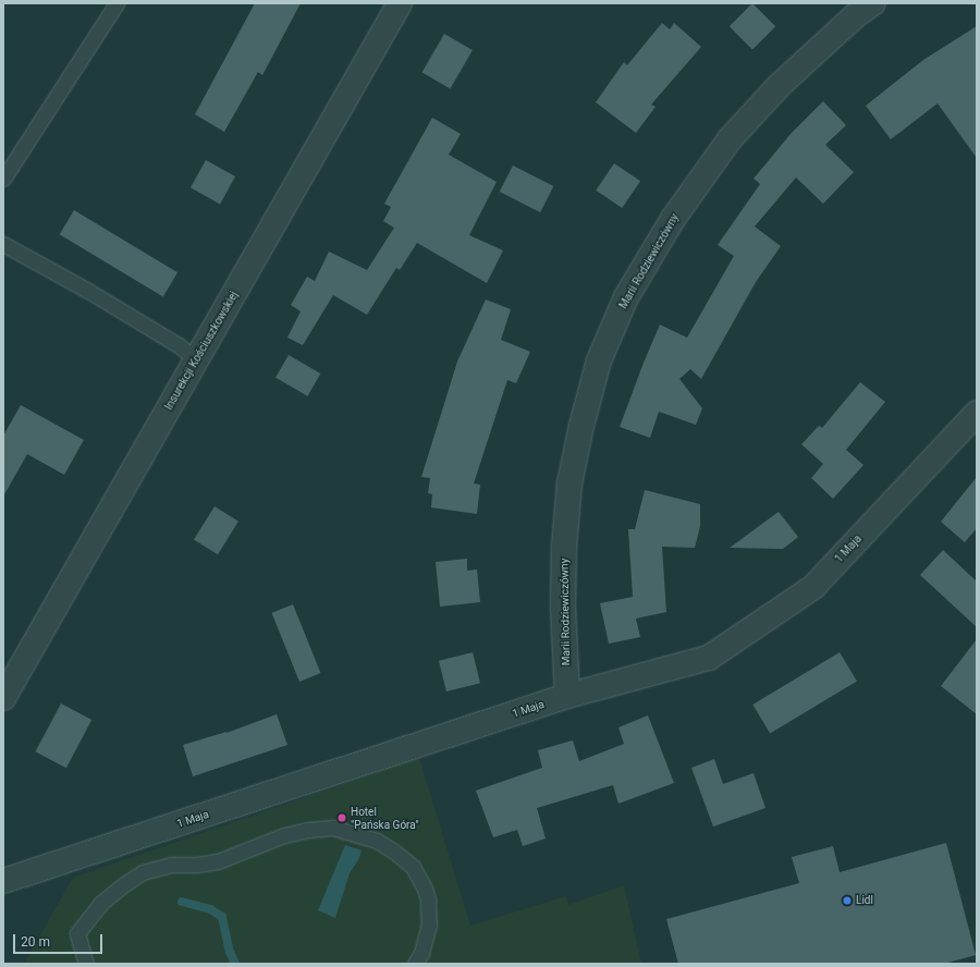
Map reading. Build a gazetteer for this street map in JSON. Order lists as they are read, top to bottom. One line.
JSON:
{"streets":{"street":["Marii Rodziewiczówny","Insurekcji Kościuszkowskiej","1 Maja"]},"crossings":[["Marii Rodziewiczówny","1 Maja"]],"places":["Hotel \"Pańska Góra\"","Lidl"],"scale_bar":"20 m"}
